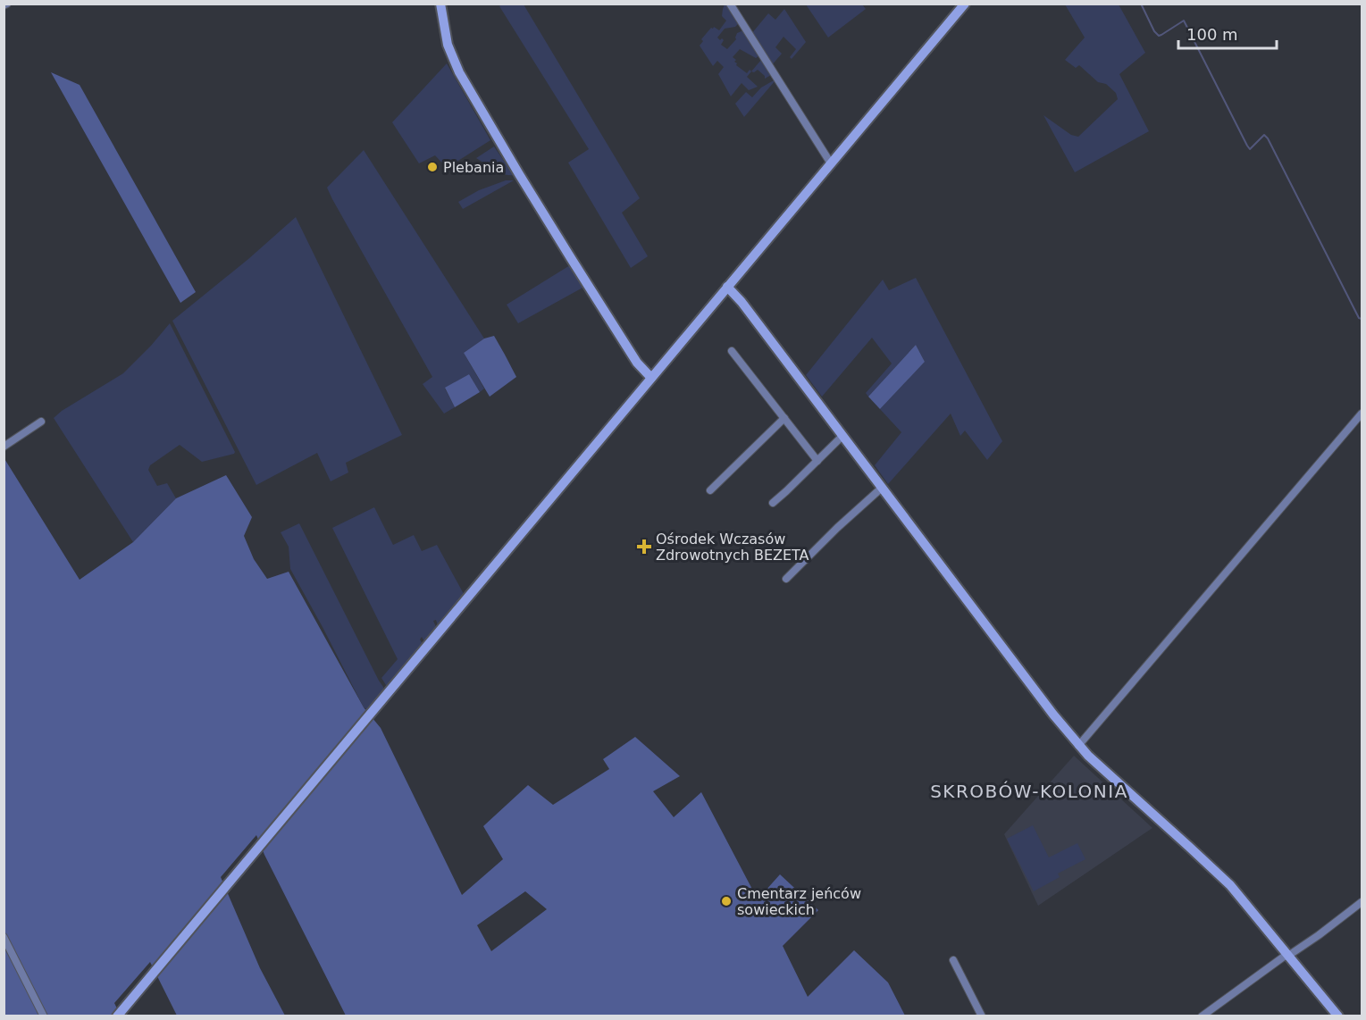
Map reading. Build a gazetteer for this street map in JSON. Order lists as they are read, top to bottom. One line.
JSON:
{"districts":["SKROBÓW-KOLONIA"],"places":{"other":["Plebania","Cmentarz jeńców sowieckich"],"health":["Ośrodek Wczasów Zdrowotnych BEZETA"]},"scale_bar":"100 m"}
